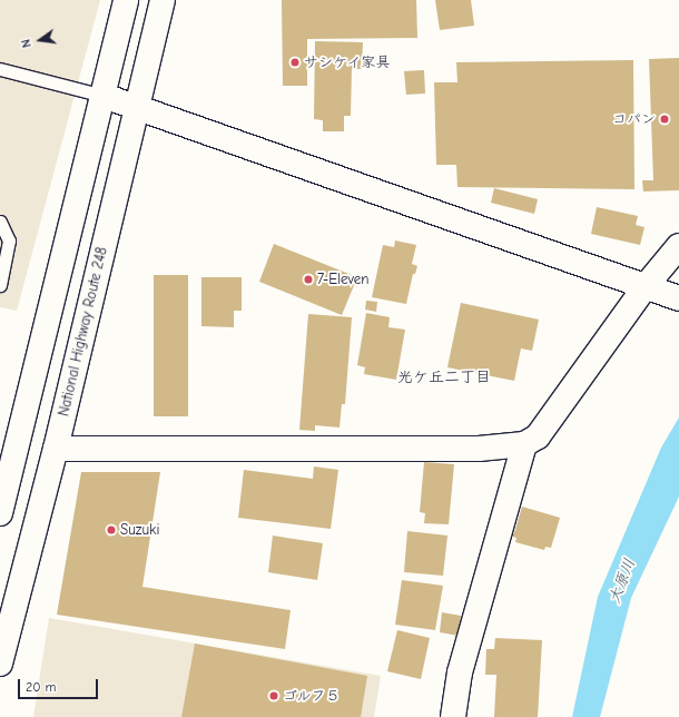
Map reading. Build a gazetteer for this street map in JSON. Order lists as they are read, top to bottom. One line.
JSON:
{"streets":{"main road":["National Highway Route 248"]},"districts":["光ケ丘二丁目"],"water":["大原川"],"places":["サシケイ家具","コパン","7-Eleven","Suzuki","ゴルフ５"],"scale_bar":"20 m","north":"left"}
